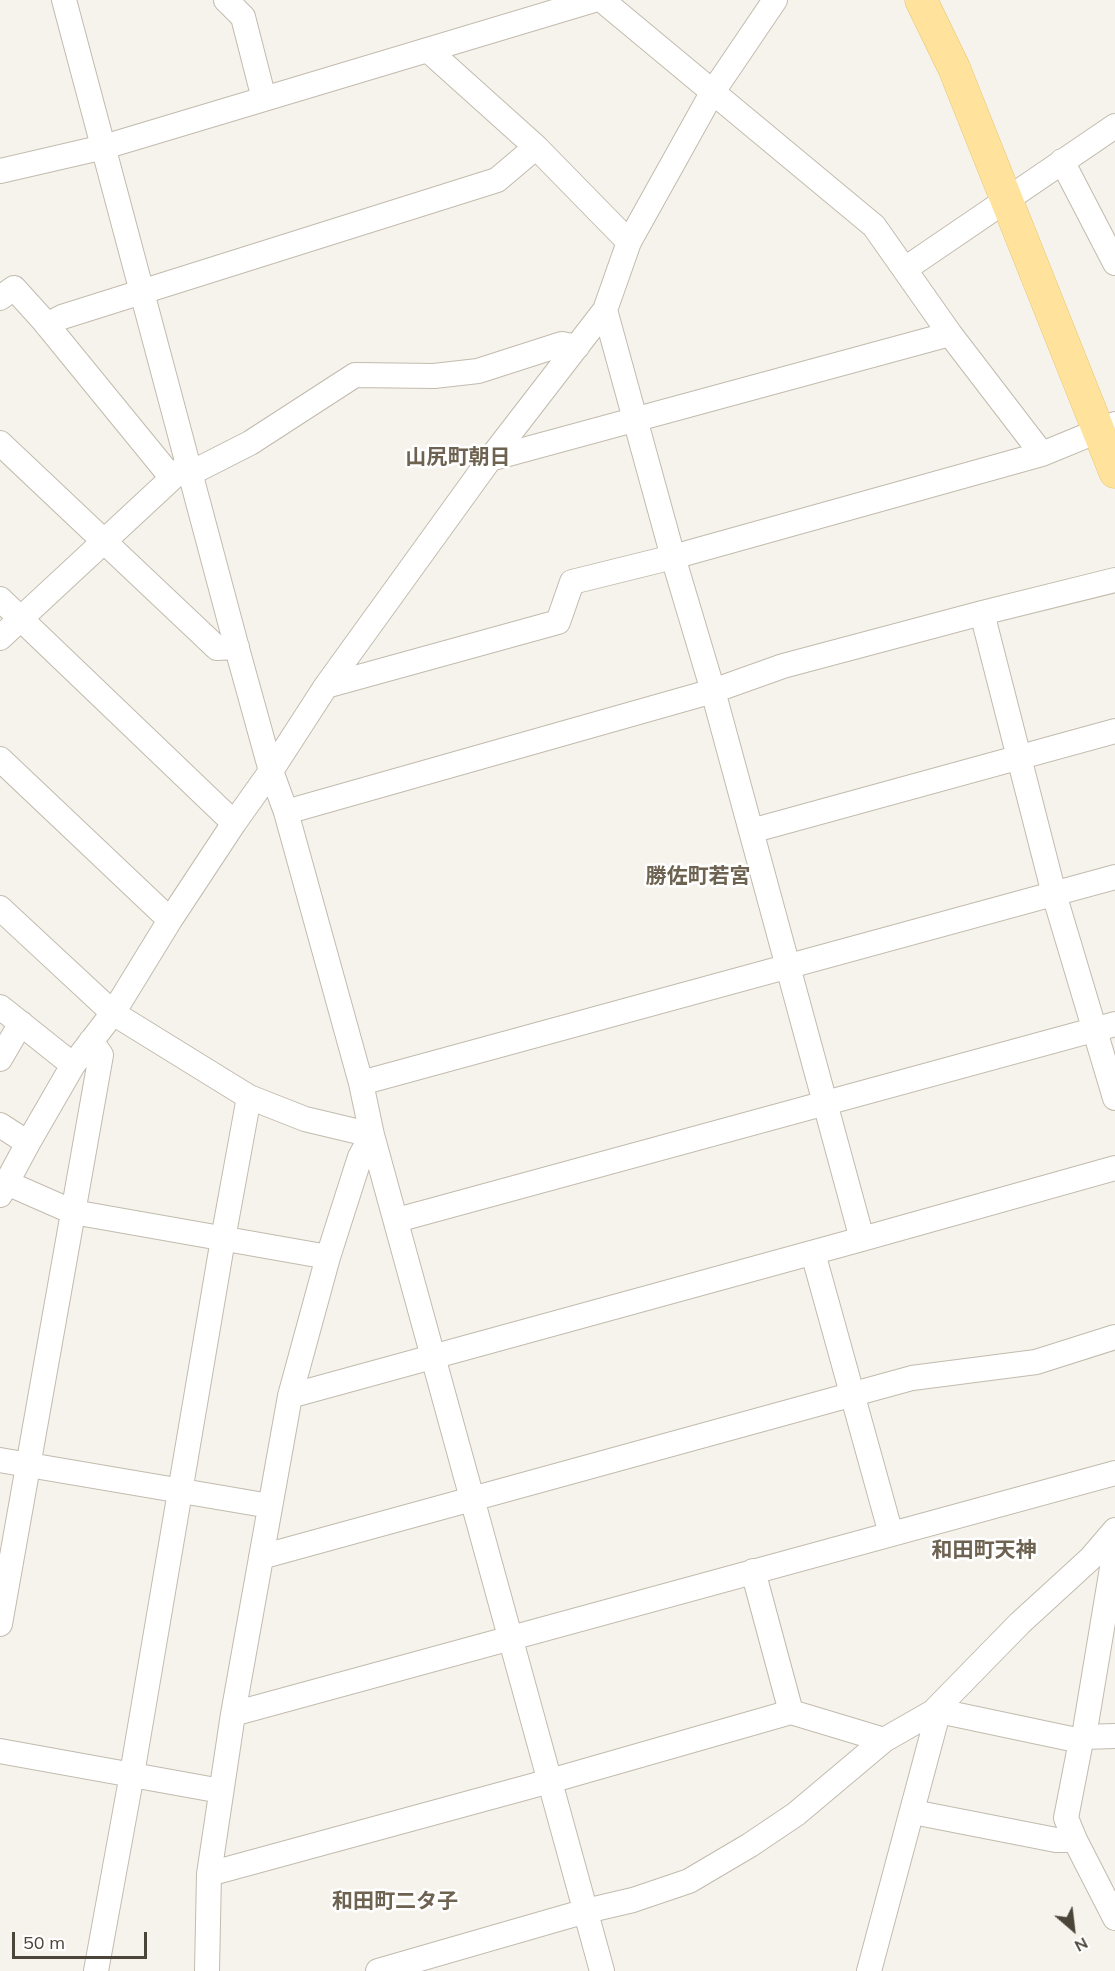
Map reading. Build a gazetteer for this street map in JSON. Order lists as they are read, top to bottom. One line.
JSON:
{"districts":["山尻町朝日","勝佐町若宮","和田町天神","和田町二タ子"],"scale_bar":"50 m","north":"bottom right"}
